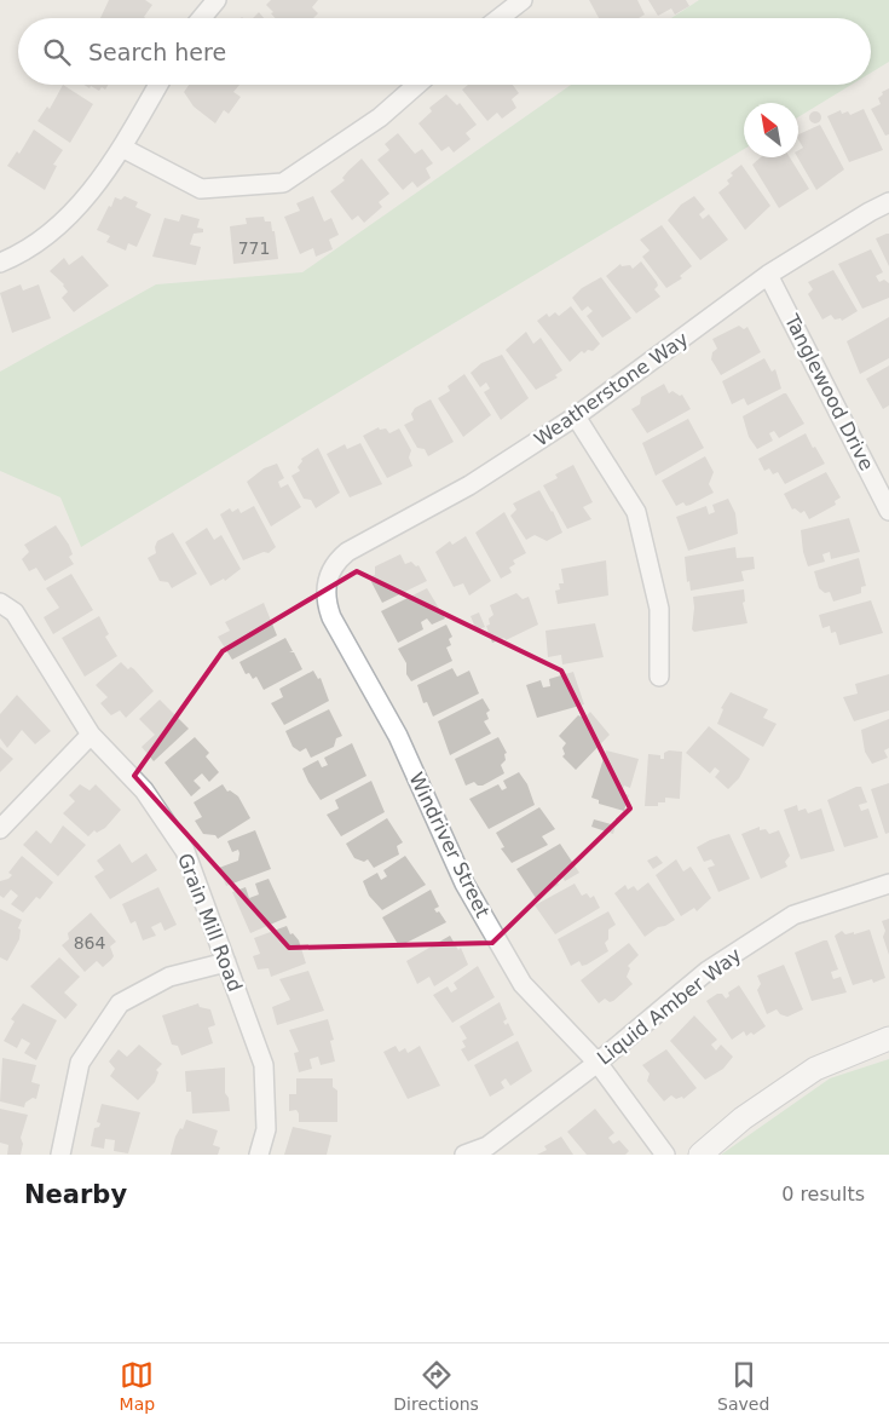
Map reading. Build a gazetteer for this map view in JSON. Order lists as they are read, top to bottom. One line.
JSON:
{"streets":{"street":["Weatherstone Way","Tanglewood Drive","Windriver Street","Grain Mill Road","Liquid Amber Way"]},"crossings":[["Weatherstone Way","Tanglewood Drive"],["Weatherstone Way","Windriver Street"],["Windriver Street","Liquid Amber Way"]],"house_numbers":["771","864"],"north":"top left","page":{"search":"Search here","heading":["Nearby","0 results"],"nav":["Map","Directions","Saved"]}}
